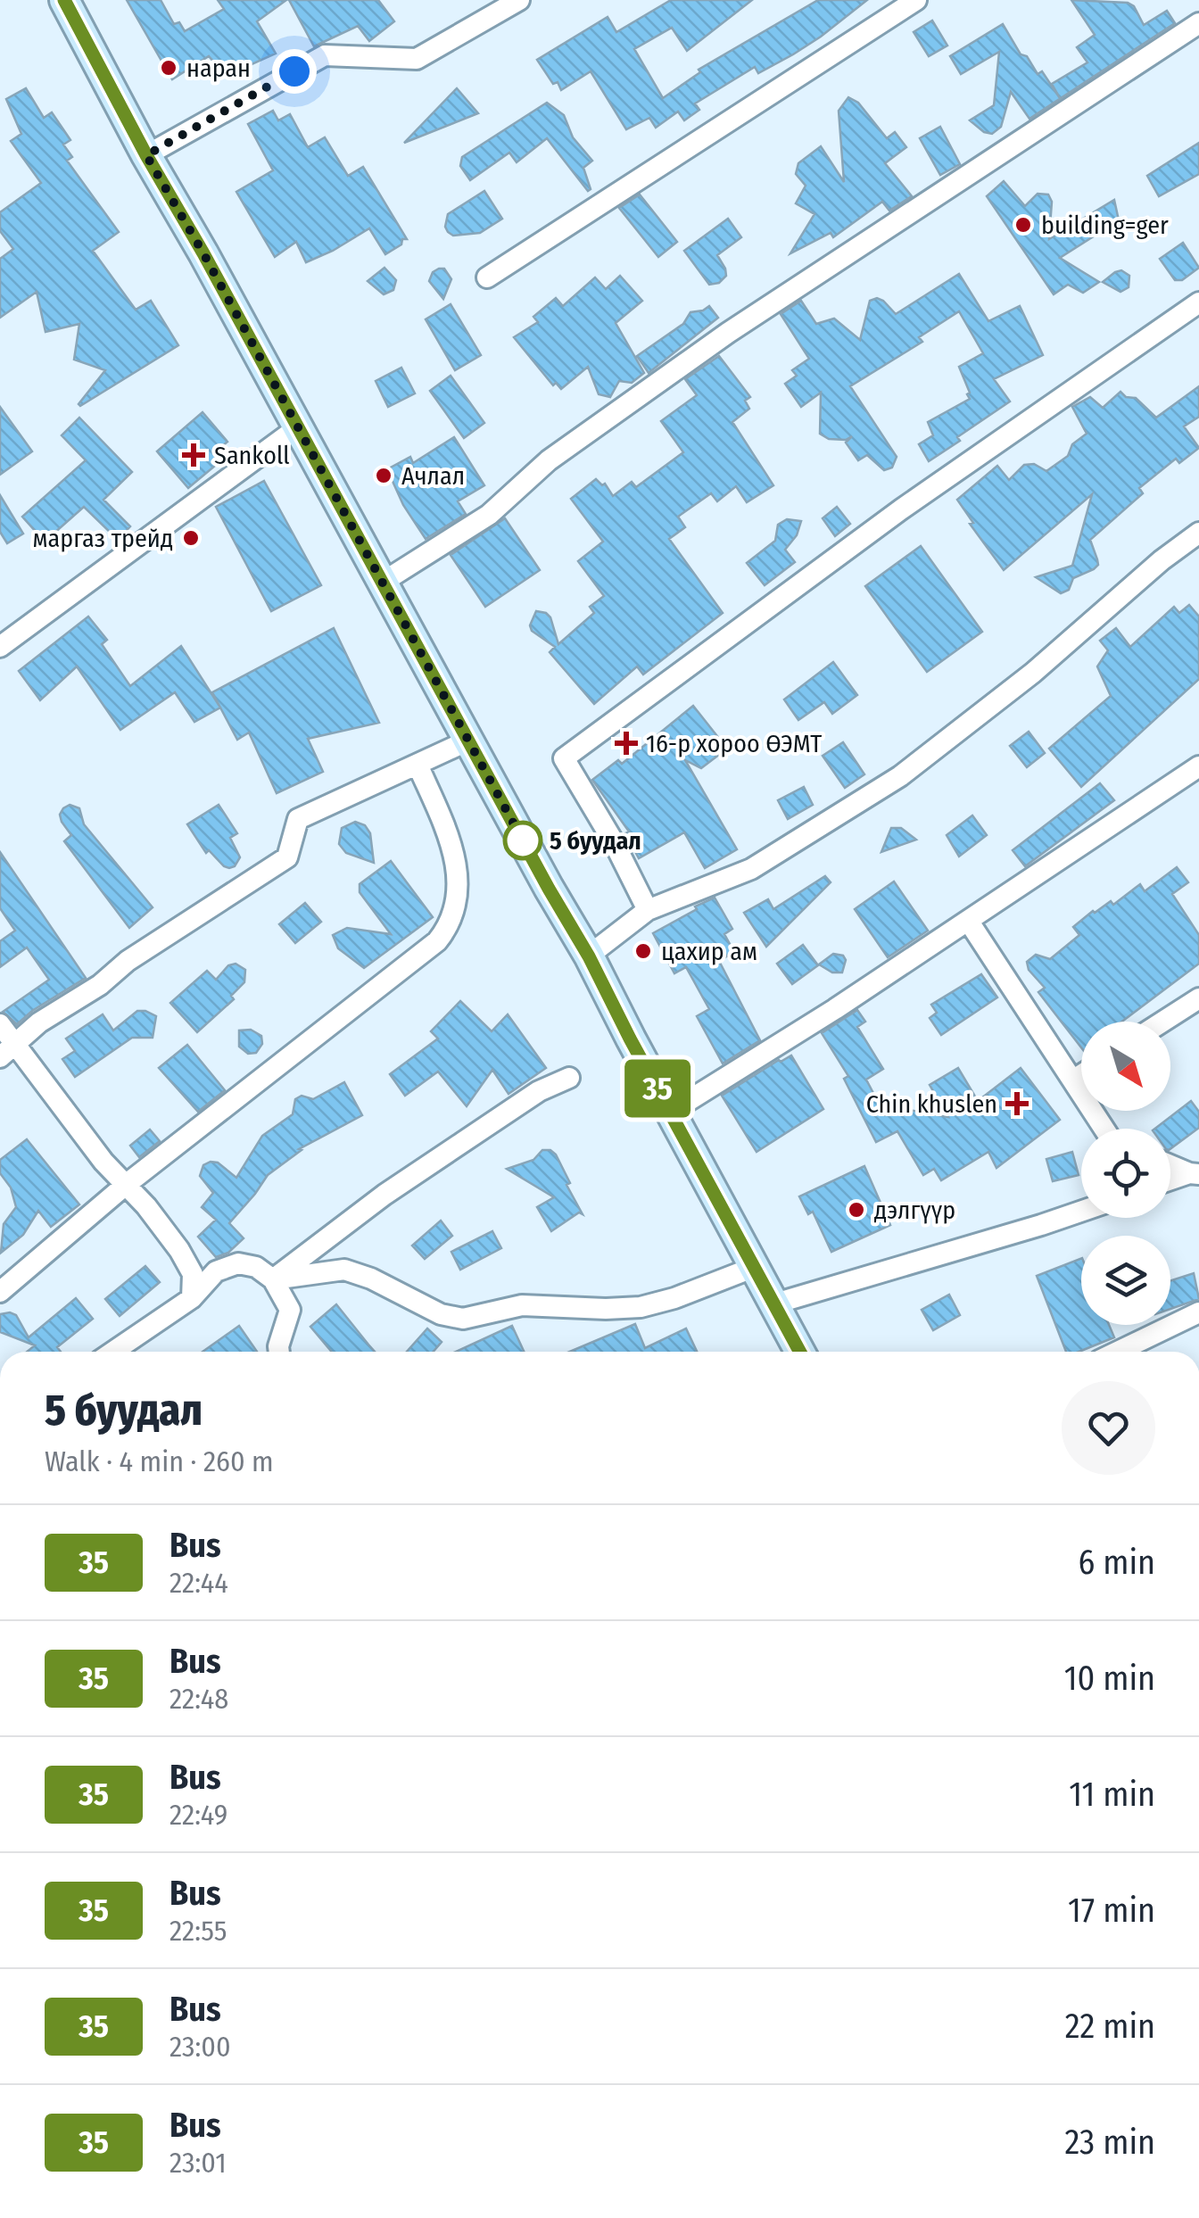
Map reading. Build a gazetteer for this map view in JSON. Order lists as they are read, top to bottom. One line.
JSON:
{"places":{"other":["наран","building=ger","Ачлал","маргаз трейд","5 буудал","цахир ам","дэлгүүр"],"health":["Sankoll","16-р хороо ӨЭМТ","Chin khuslen"]},"lines":["bus line 35"],"north":"bottom right","page":{"on_map":"35","heading":["5 буудал","Walk · 4 min · 260 m"],"list":[{"mark":"35","name":"Bus","note":"22:44","value":"6 min"},{"mark":"35","name":"Bus","note":"22:48","value":"10 min"},{"mark":"35","name":"Bus","note":"22:49","value":"11 min"},{"mark":"35","name":"Bus","note":"22:55","value":"17 min"},{"mark":"35","name":"Bus","note":"23:00","value":"22 min"},{"mark":"35","name":"Bus","note":"23:01","value":"23 min"}]}}
